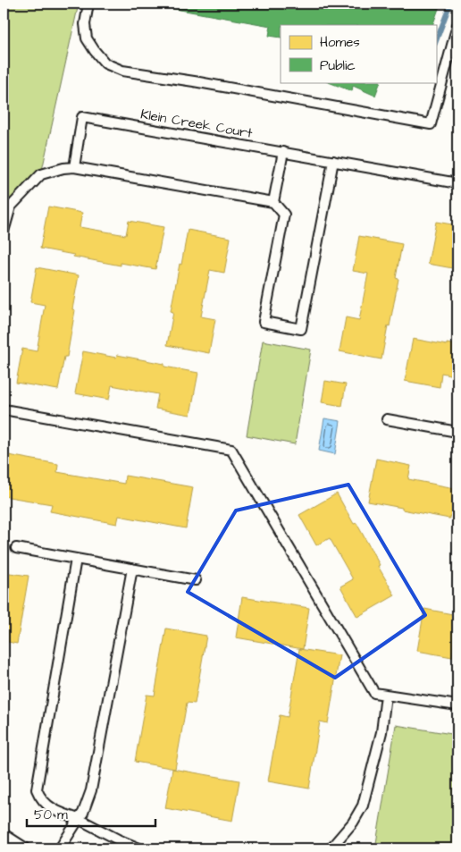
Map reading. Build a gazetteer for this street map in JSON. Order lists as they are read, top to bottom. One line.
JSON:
{"streets":{"lane":["Klein Creek Court"]},"legend":["Homes","Public"],"scale_bar":"50 m"}
